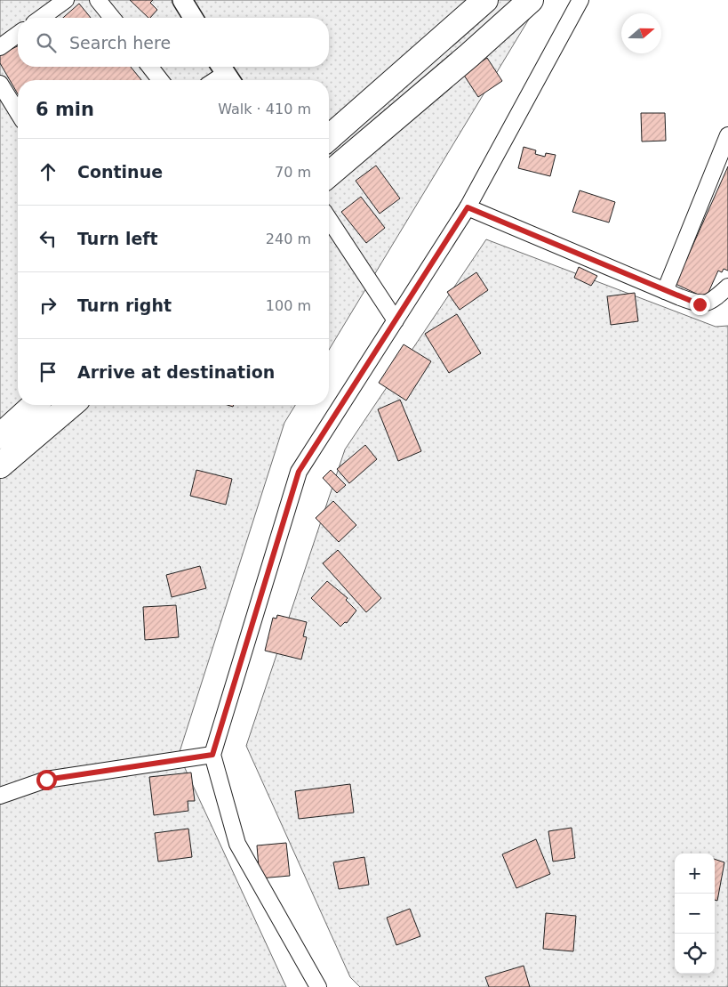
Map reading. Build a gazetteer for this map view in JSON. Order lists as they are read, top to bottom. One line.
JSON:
{"north":"right","page":{"search":"Search here","heading":["6 min","Walk · 410 m"],"list":[["Continue","70 m"],["Turn left","240 m"],["Turn right","100 m"],"Arrive at destination"],"map_buttons":["+","−"]}}
